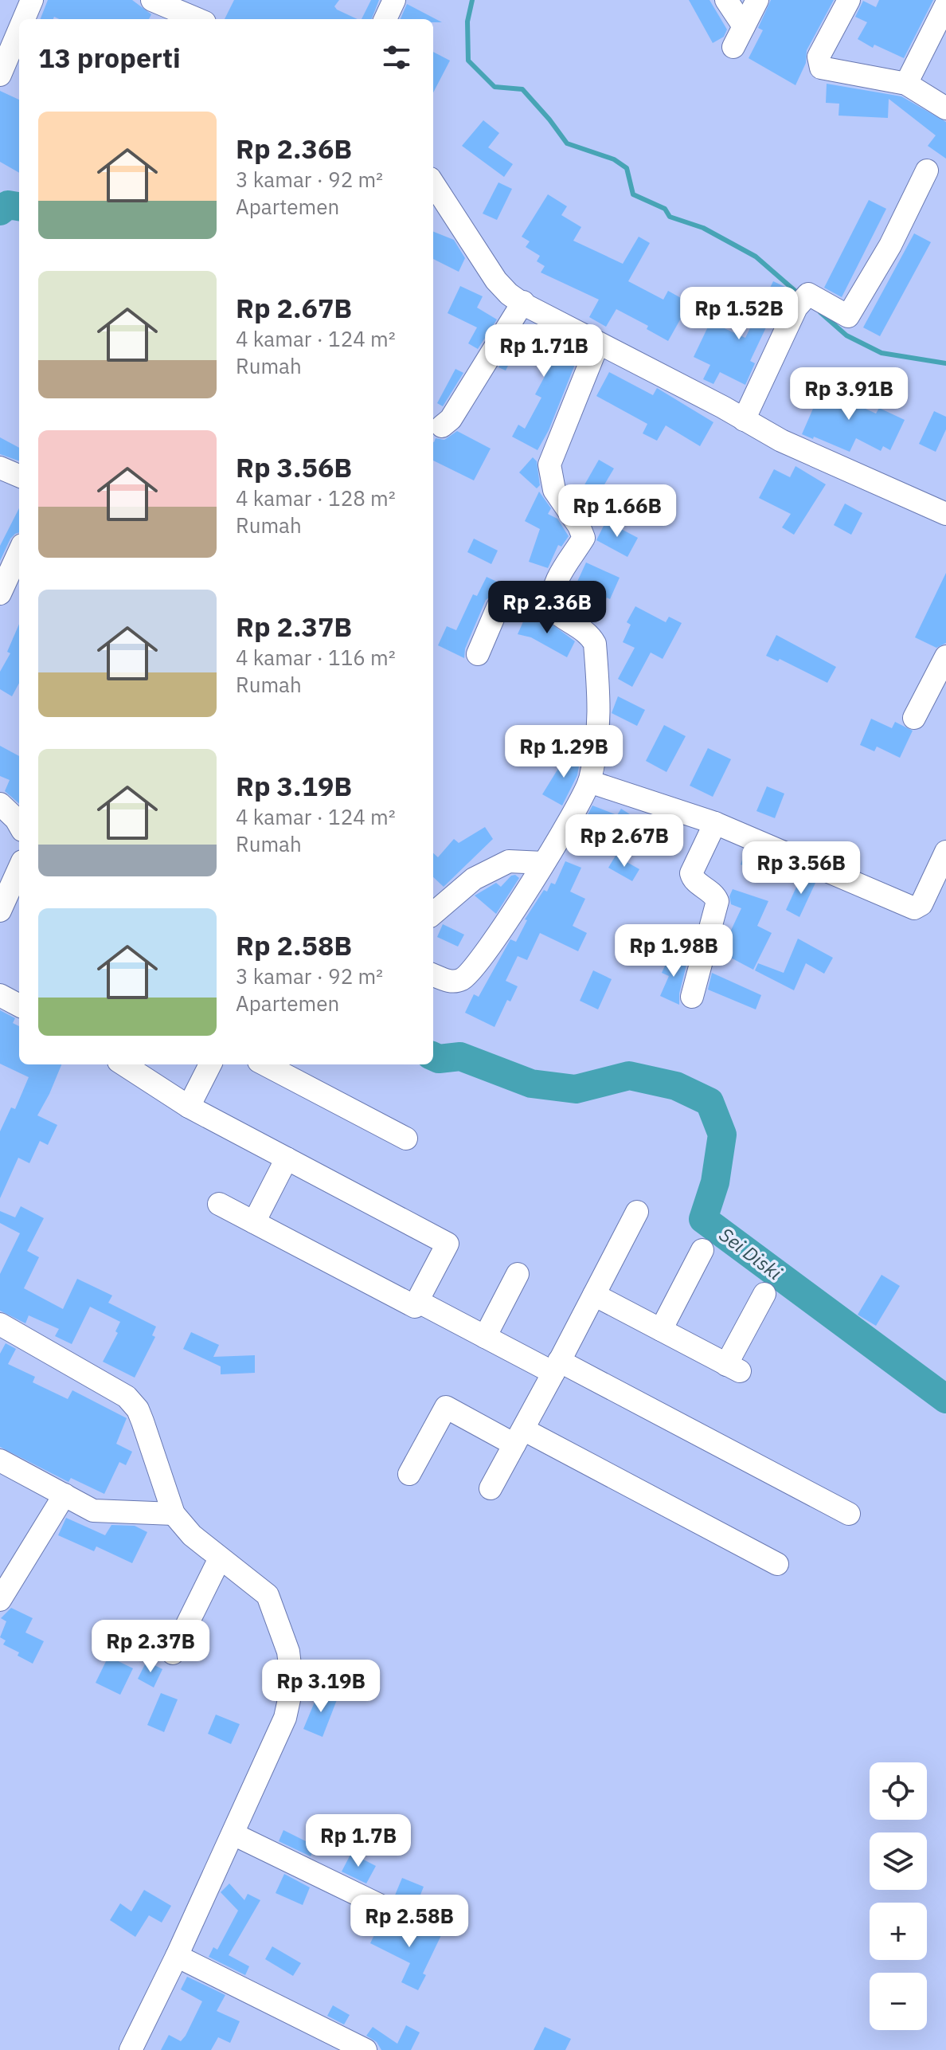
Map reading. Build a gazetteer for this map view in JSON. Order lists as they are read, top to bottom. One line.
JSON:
{"water":["Sei Diski"],"page":{"heading":"13 properti","list":[{"name":"Rp 2.36B","note":"3 kamar · 92 m² · Apartemen"},{"name":"Rp 2.67B","note":"4 kamar · 124 m² · Rumah"},{"name":"Rp 3.56B","note":"4 kamar · 128 m² · Rumah"},{"name":"Rp 2.37B","note":"4 kamar · 116 m² · Rumah"},{"name":"Rp 3.19B","note":"4 kamar · 124 m² · Rumah"},{"name":"Rp 2.58B","note":"3 kamar · 92 m² · Apartemen"}],"price":["Rp 1.52B","Rp 1.71B","Rp 3.91B","Rp 1.66B","Rp 2.36B","Rp 1.29B","Rp 2.67B","Rp 3.56B","Rp 1.98B","Rp 2.37B","Rp 3.19B","Rp 1.7B","Rp 2.58B"],"map_buttons":["+","−"]}}
